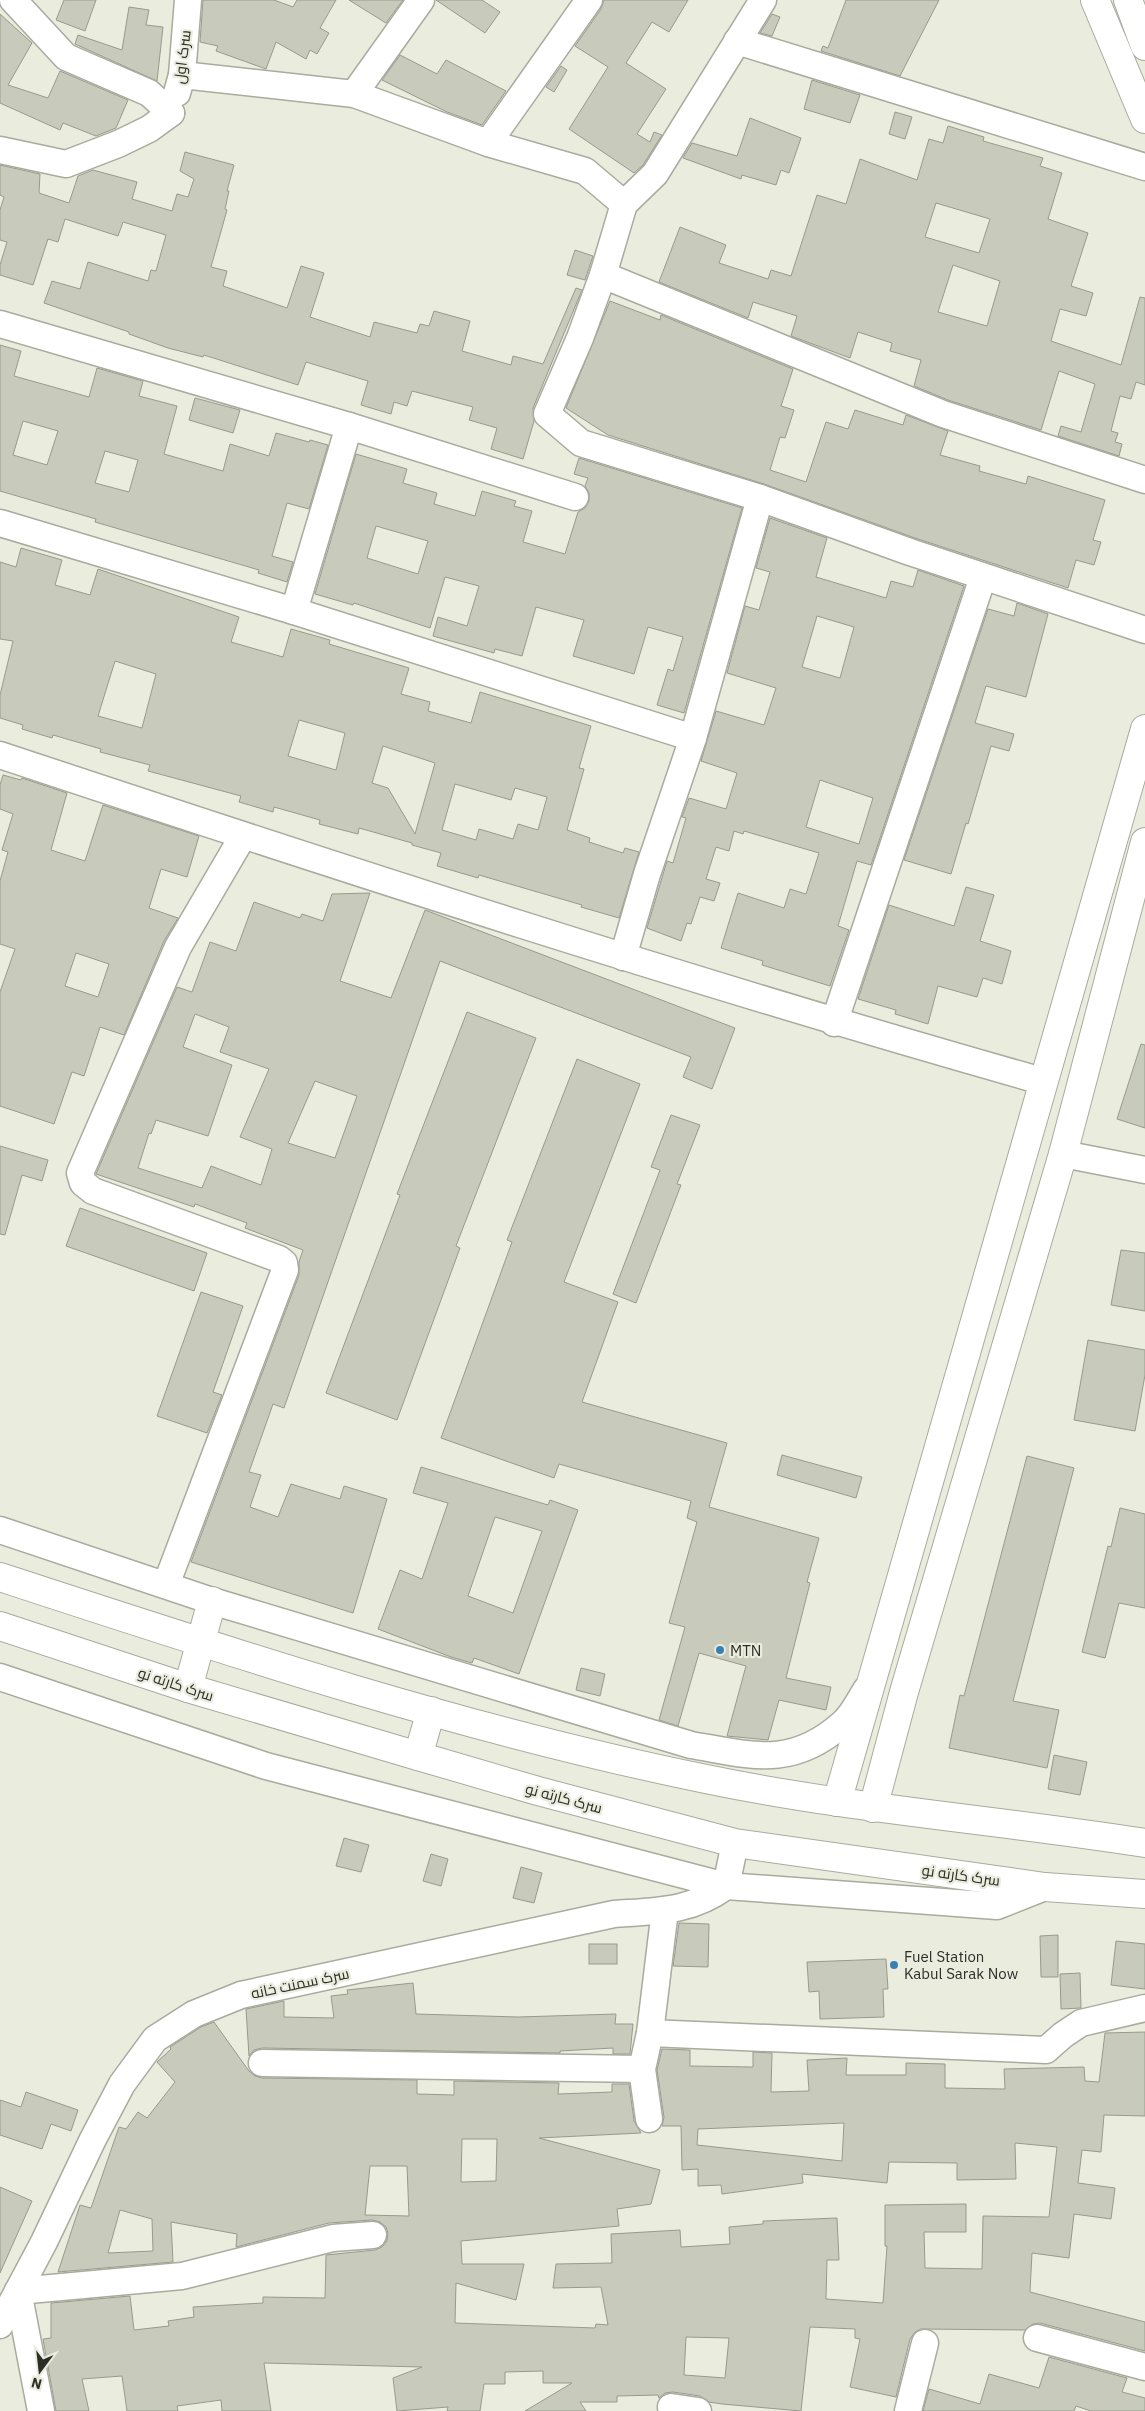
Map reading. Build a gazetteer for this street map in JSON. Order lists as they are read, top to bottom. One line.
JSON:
{"streets":{"main road":["سرک کارته نو"],"street":["سرک اول","سرک سمنت خانه"]},"places":["MTN","Fuel Station Kabul Sarak Now"],"north":"bottom"}
